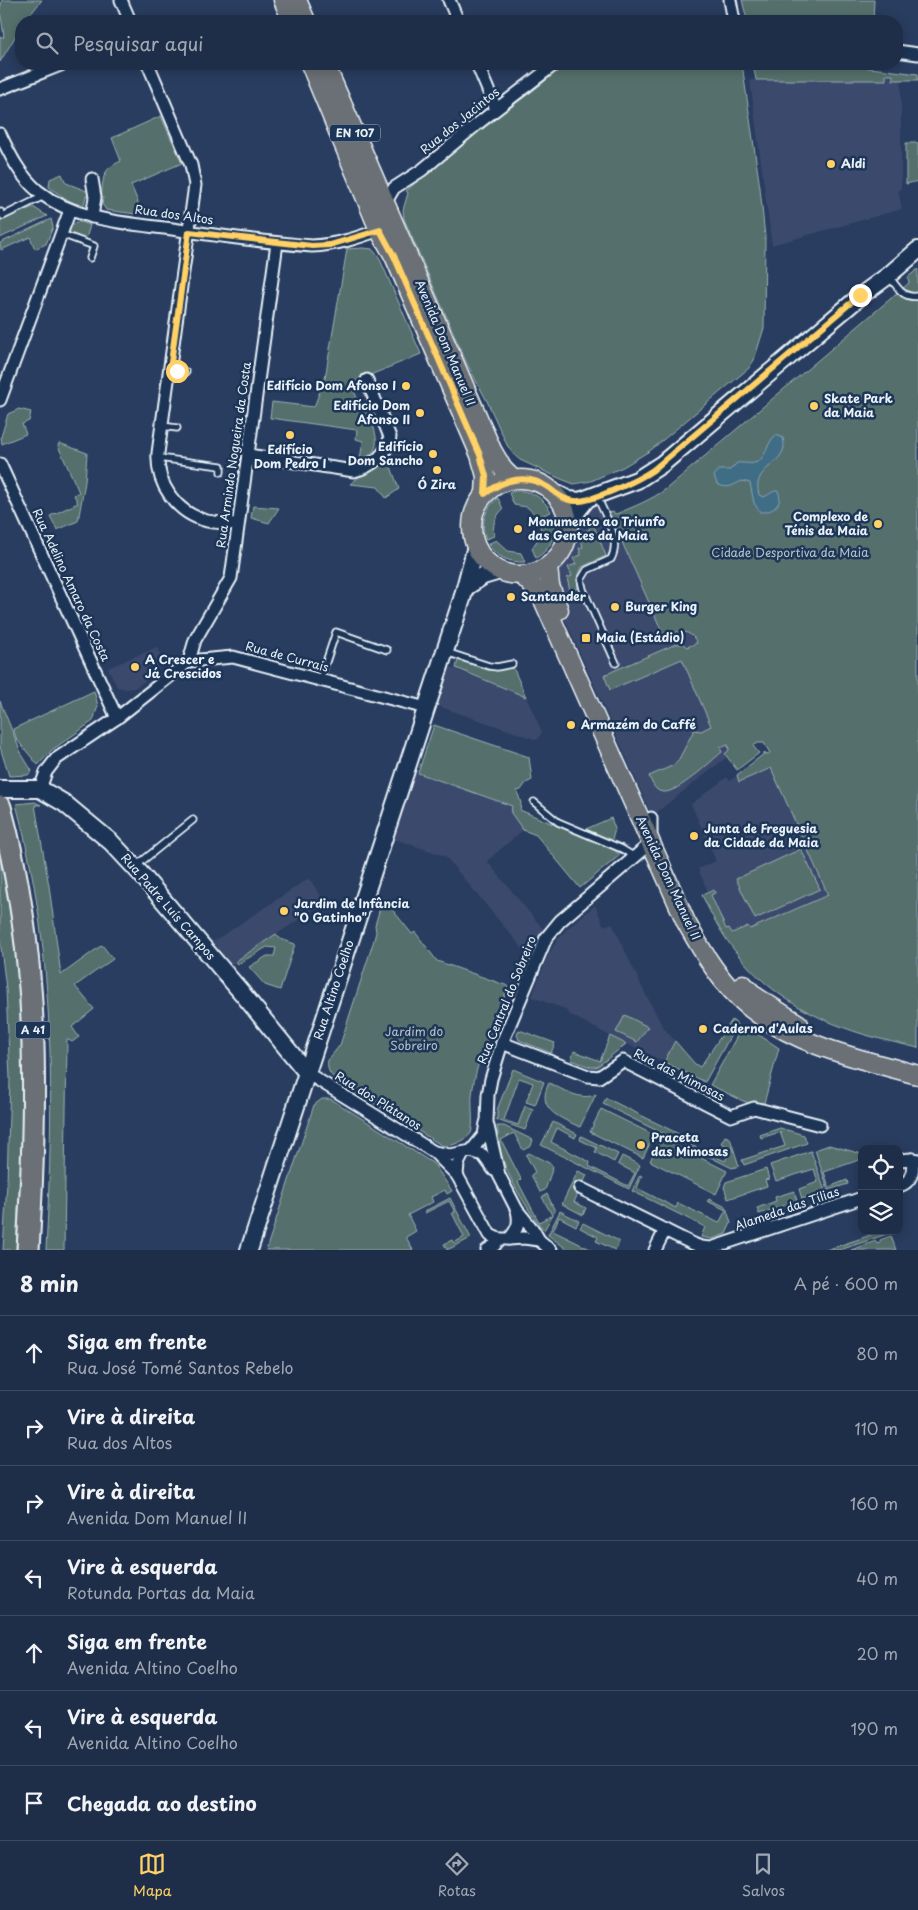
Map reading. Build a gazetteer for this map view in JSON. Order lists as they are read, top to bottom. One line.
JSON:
{"streets":{"highway":["A 41"],"main road":["EN 107","Avenida Dom Manuel II","Rua Padre Luís Campos","Rua Altino Coelho"],"street":["Rua dos Jacintos","Rua dos Altos","Rua Armindo Nogueira da Costa","Rua Adelino Amaro da Costa","Rua de Currais","Rua Central do Sobreiro","Rua das Mimosas","Rua dos Plátanos","Alameda das Tílias"]},"crossings":[["Rua dos Jacintos","Avenida Dom Manuel II"],["Rua dos Altos","Avenida Dom Manuel II"],["Rua dos Altos","Rua Armindo Nogueira da Costa"],["Avenida Dom Manuel II","Rua Altino Coelho"],["Avenida Dom Manuel II","Rua Central do Sobreiro"],["Rua Armindo Nogueira da Costa","Rua de Currais"],["Rua de Currais","Rua Altino Coelho"],["Rua Padre Luís Campos","Rua Altino Coelho"],["Rua Padre Luís Campos","Rua dos Plátanos"],["Rua Altino Coelho","Rua dos Plátanos"],["Rua Central do Sobreiro","Rua das Mimosas"]],"parks":["Cidade Desportiva da Maia","Jardim do Sobreiro"],"places":{"other":["Aldi","Edifício Dom Afonso I","Skate Park da Maia","Edifício Dom Afonso II","Edifício Dom Pedro I","Edifício Dom Sancho","Ó Zira","Complexo de Ténis da Maia","Monumento ao Triunfo das Gentes da Maia","Santander","Burger King","A Crescer e Já Crescidos","Armazém do Caffé","Junta de Freguesia da Cidade da Maia","Jardim de Infância \"O Gatinho\"","Caderno d'Aulas","Praceta das Mimosas"],"transit":["Maia (Estádio)"]},"page":{"search":"Pesquisar aqui","heading":["8 min","A pé · 600 m"],"list":[["Siga em frente","Rua José Tomé Santos Rebelo","80 m"],["Vire à direita","Rua dos Altos","110 m"],["Vire à direita","Avenida Dom Manuel II","160 m"],["Vire à esquerda","Rotunda Portas da Maia","40 m"],["Siga em frente","Avenida Altino Coelho","20 m"],["Vire à esquerda","Avenida Altino Coelho","190 m"],"Chegada ao destino"],"nav":["Mapa","Rotas","Salvos"]}}
